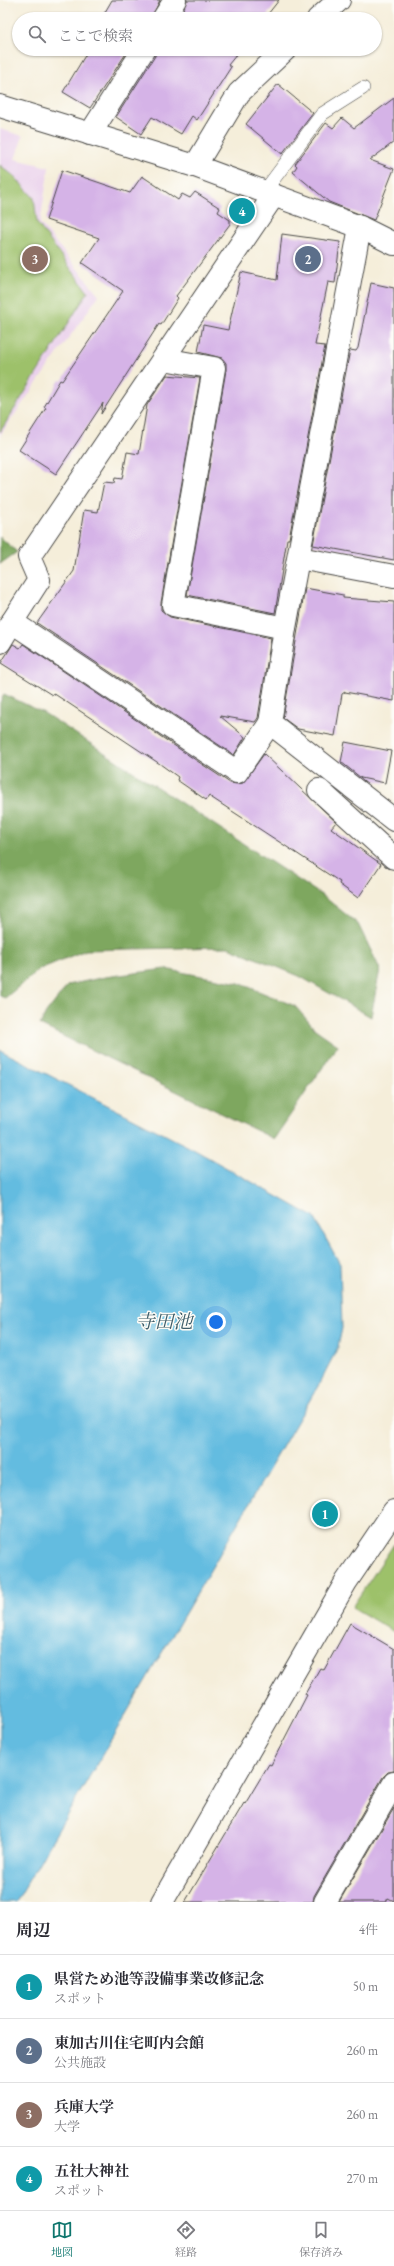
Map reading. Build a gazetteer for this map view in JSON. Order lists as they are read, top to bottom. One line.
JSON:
{"water":["寺田池"],"page":{"search":"ここで検索","pins":["4","2","3","1"],"heading":["周辺","4件"],"list":[{"mark":"1","name":"県営ため池等設備事業改修記念","note":"スポット","value":"50 m"},{"mark":"2","name":"東加古川住宅町内会館","note":"公共施設","value":"260 m"},{"mark":"3","name":"兵庫大学","note":"大学","value":"260 m"},{"mark":"4","name":"五社大神社","note":"スポット","value":"270 m"}],"nav":["地図","経路","保存済み"]}}
